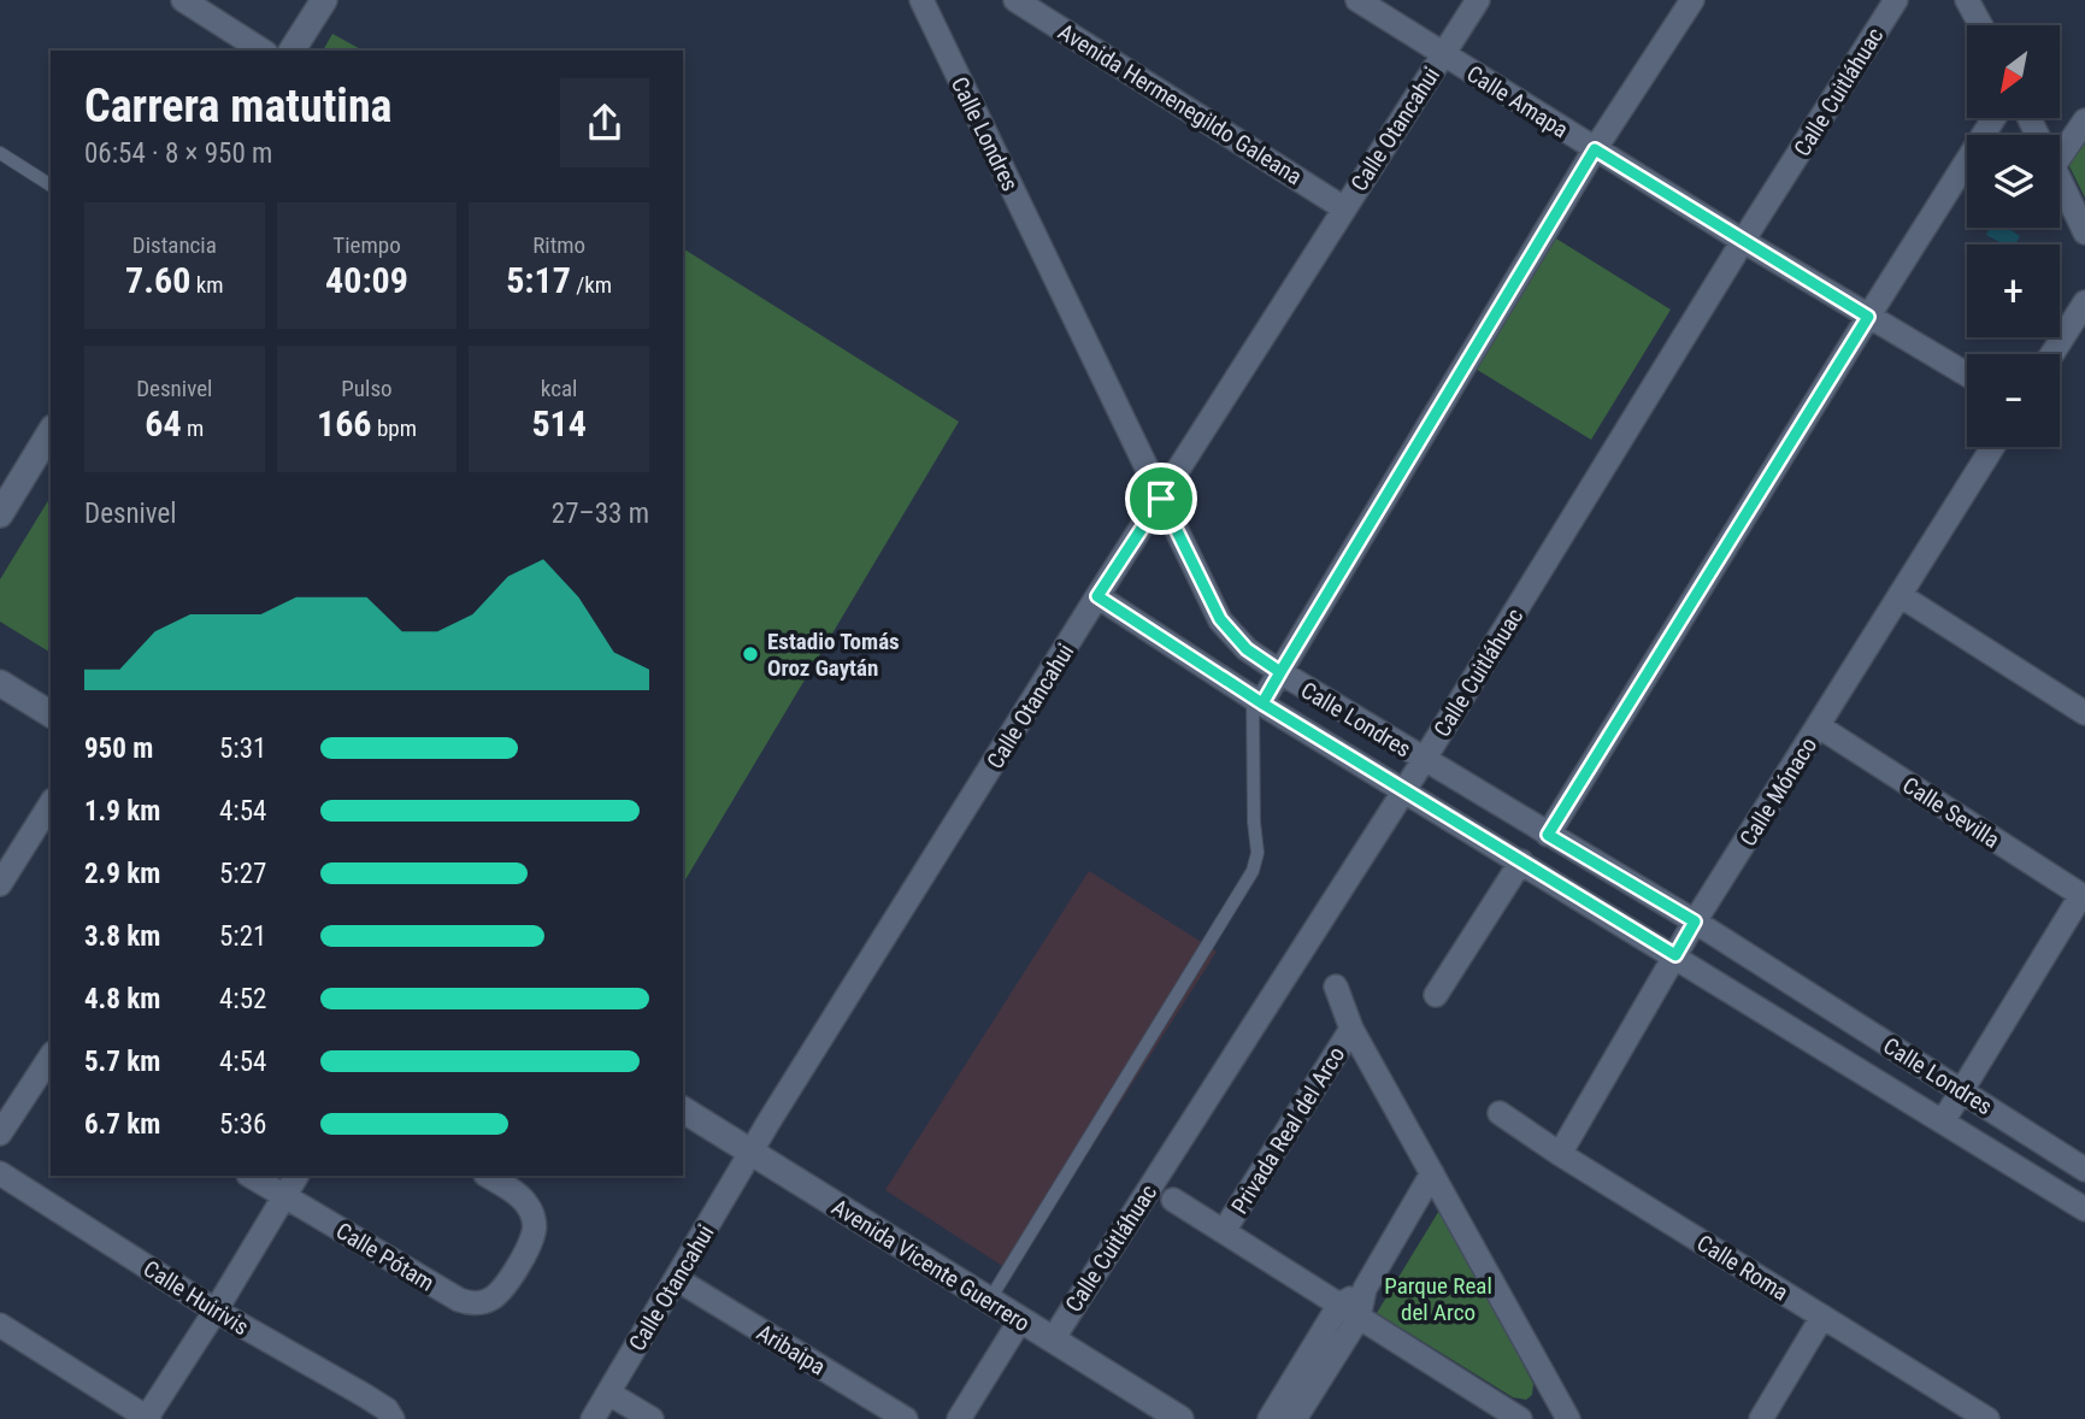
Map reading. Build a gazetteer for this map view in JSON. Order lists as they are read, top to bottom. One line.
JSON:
{"streets":{"main road":["Avenida Vicente Guerrero"],"street":["Calle Cuitláhuac","Calle Amapa","Avenida Hermenegildo Galeana","Calle Otancahui","Calle Londres","Calle Mónaco","Calle Sevilla","Privada Real del Arco","Calle Pótam","Calle Roma","Calle Huirivis","Aribaipa"]},"crossings":[["Calle Cuitláhuac","Calle Amapa"],["Calle Cuitláhuac","Calle Londres"],["Calle Cuitláhuac","Avenida Vicente Guerrero"],["Calle Amapa","Calle Otancahui"],["Avenida Hermenegildo Galeana","Calle Otancahui"],["Calle Otancahui","Calle Londres"],["Calle Otancahui","Avenida Vicente Guerrero"],["Calle Otancahui","Aribaipa"],["Calle Londres","Calle Mónaco"],["Calle Mónaco","Calle Sevilla"],["Calle Mónaco","Calle Roma"]],"parks":["Parque Real del Arco"],"places":["Estadio Tomás Oroz Gaytán"],"north":"bottom left","page":{"map_buttons":["+","−"],"heading":["Carrera matutina","06:54 · 8 × 950 m"],"stats":[["Distancia","7.60 km"],["Tiempo","40:09"],["Ritmo","5:17 /km"],["Desnivel","64 m"],["Pulso","166 bpm"],["kcal","514"]],"chart":["Desnivel","27–33 m"],"list":[{"name":"950 m","note":"5:31"},{"name":"1.9 km","note":"4:54"},{"name":"2.9 km","note":"5:27"},{"name":"3.8 km","note":"5:21"},{"name":"4.8 km","note":"4:52"},{"name":"5.7 km","note":"4:54"},{"name":"6.7 km","note":"5:36"}]}}
